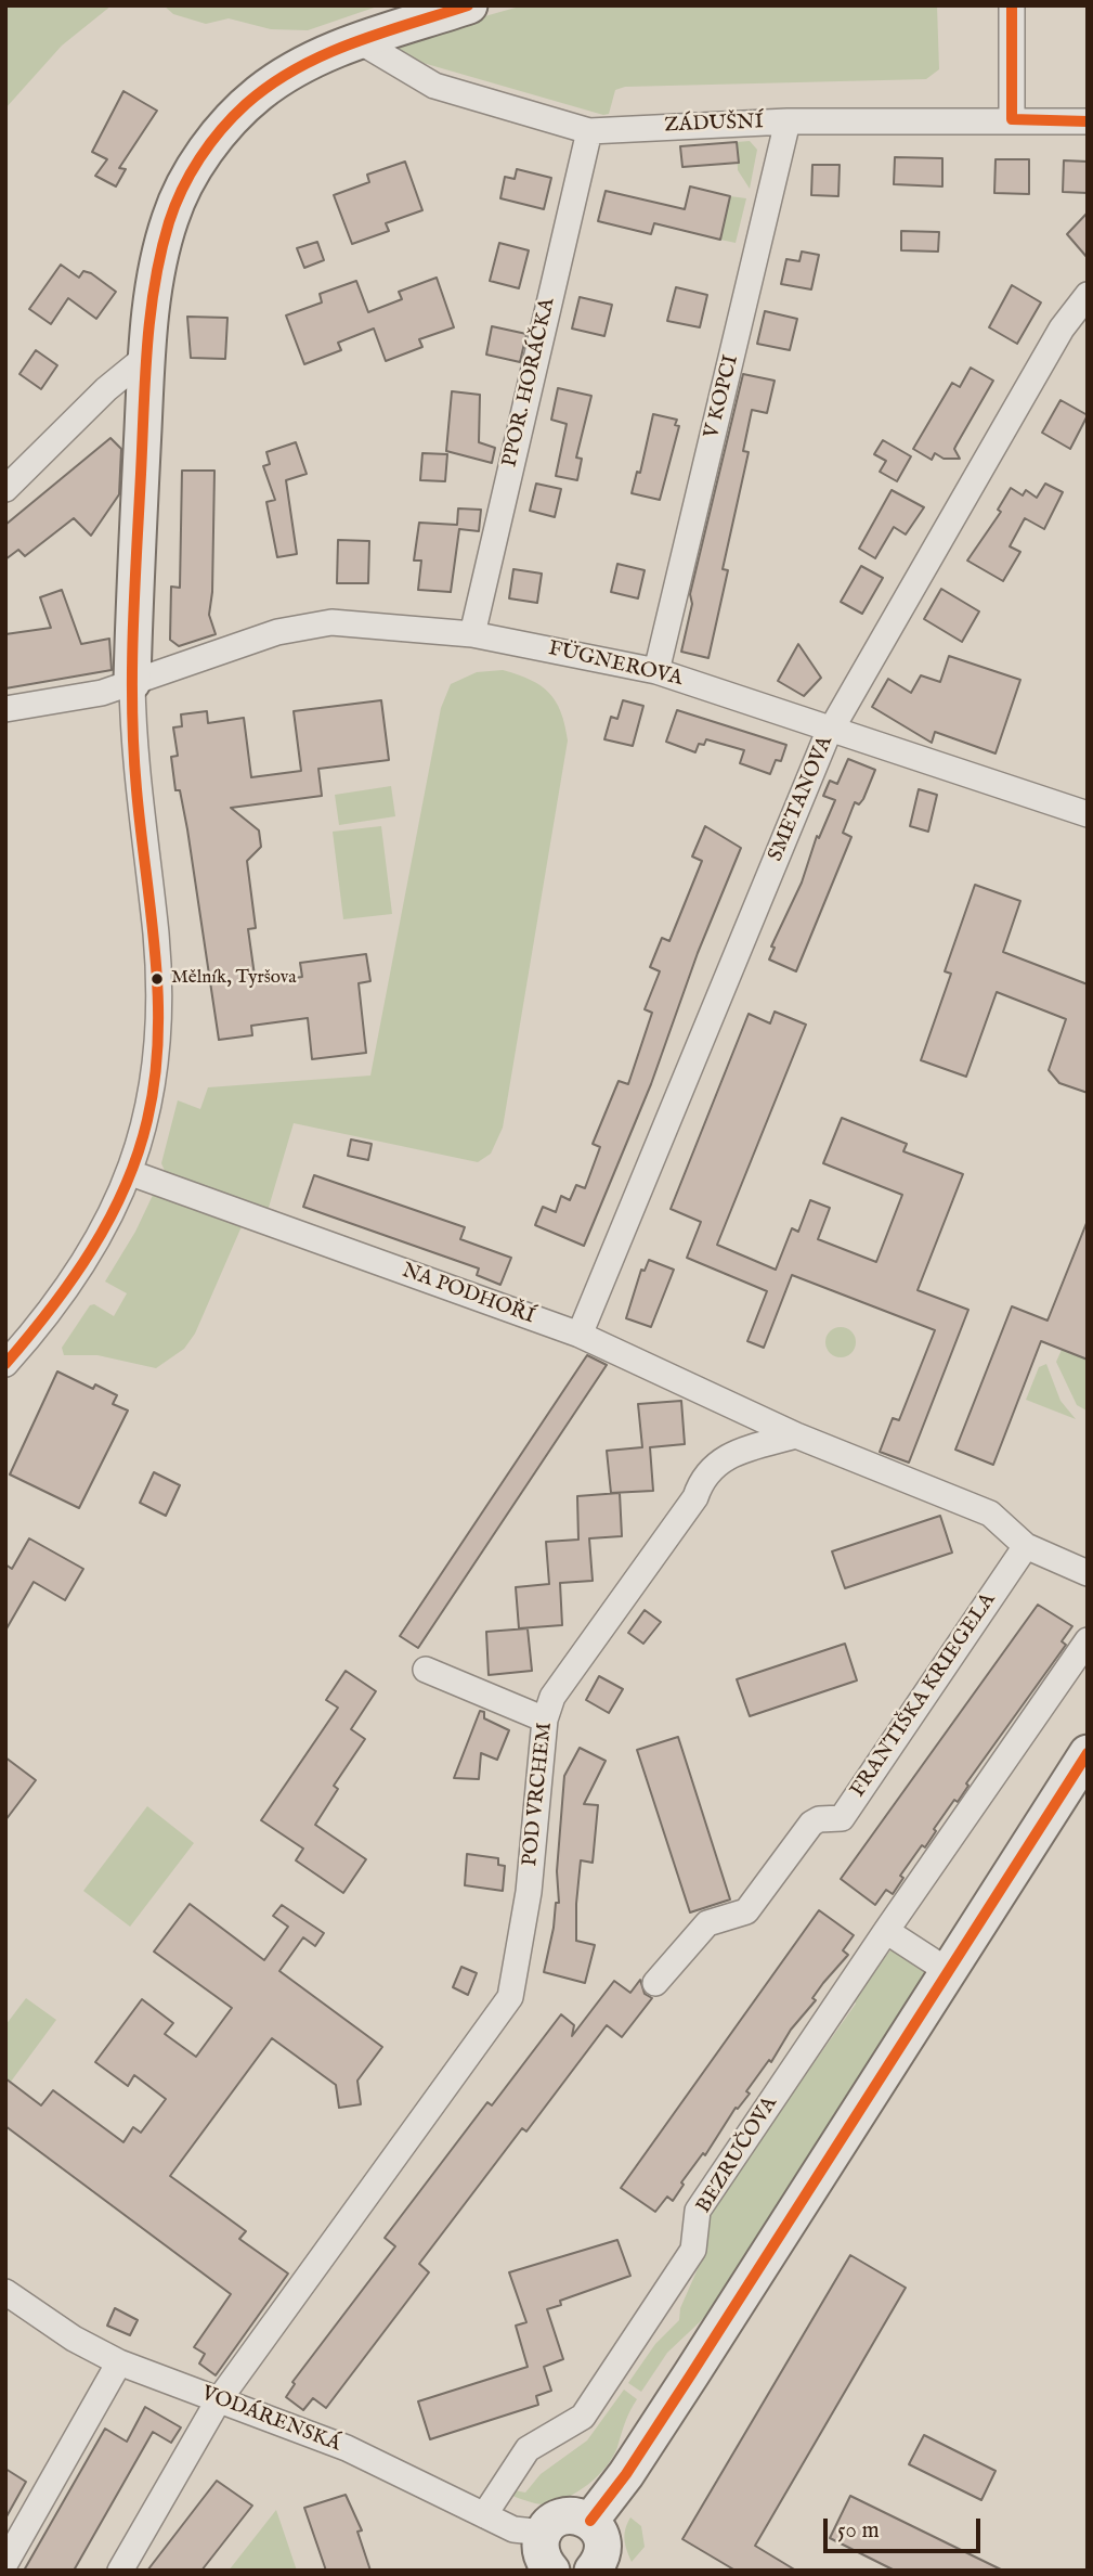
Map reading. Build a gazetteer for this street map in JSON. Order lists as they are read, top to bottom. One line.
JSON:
{"streets":{"street":["ZÁDUŠNÍ","PPOR. HORÁČKA","V KOPCI","FÜGNEROVA","SMETANOVA","NA PODHOŘÍ","FRANTIŠKA KRIEGELA","POD VRCHEM","BEZRUČOVA","VODÁRENSKÁ"]},"crossings":[["ZÁDUŠNÍ","PPOR. HORÁČKA"],["ZÁDUŠNÍ","V KOPCI"],["PPOR. HORÁČKA","FÜGNEROVA"],["V KOPCI","FÜGNEROVA"],["FÜGNEROVA","SMETANOVA"],["SMETANOVA","NA PODHOŘÍ"],["NA PODHOŘÍ","POD VRCHEM"],["POD VRCHEM","VODÁRENSKÁ"],["BEZRUČOVA","VODÁRENSKÁ"]],"places":["Mělník, Tyršova"],"scale_bar":"50 m"}
